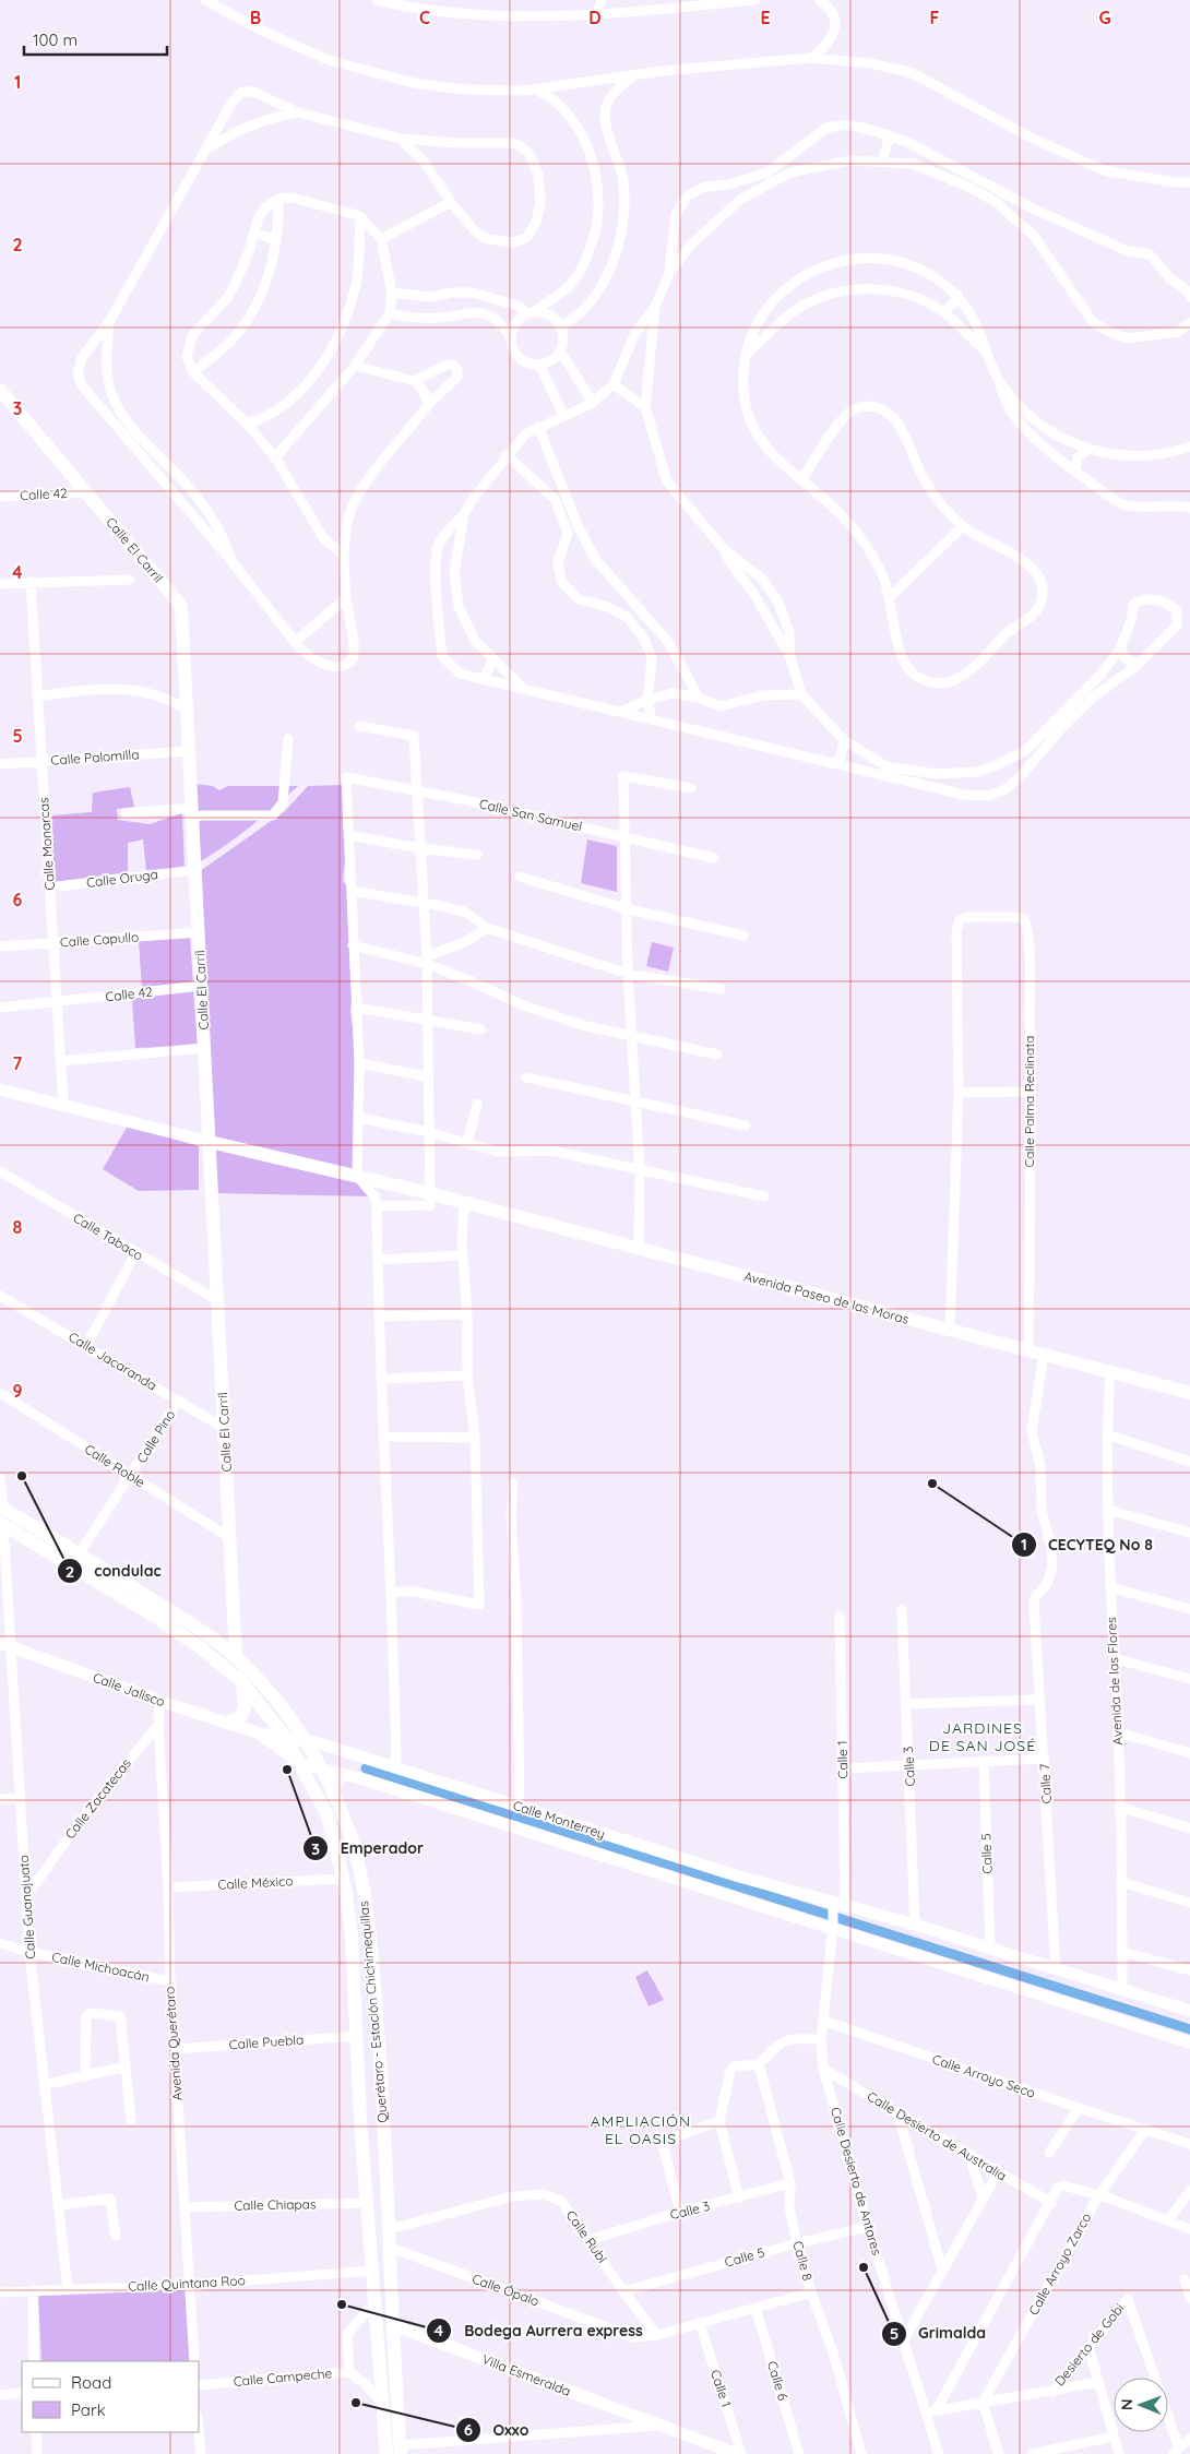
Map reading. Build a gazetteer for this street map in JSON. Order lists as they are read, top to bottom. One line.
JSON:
{"streets":{"main road":["Calle El Carril","Avenida Paseo de las Moras","Querétaro - Estación Chichimequillas"],"street":["Calle 42","Calle Palomilla","Calle San Samuel","Calle Monarcas","Calle Oruga","Calle Capullo","Calle Palma Reclinata","Calle Tabaco","Calle Jacaranda","Calle Pino","Calle Roble","Avenida de las Flores","Calle Jalisco","Calle 1","Calle 3","Calle 7","Calle Zacatecas","Calle Monterrey","Calle 5","Calle México","Calle Guanajuato","Calle Michoacán","Calle Puebla","Avenida Querétaro","Calle Arroyo Seco","Calle Desierto de Australia","Calle Desierto de Antares","Calle Chiapas","Calle Rubí","Calle 8","Calle Arroyo Zarco","Calle Quintana Roo","Calle Ópalo","Desierto de Gobi","Villa Esmeralda","Calle Campeche","Calle 6"]},"crossings":[["Calle 42","Calle El Carril"],["Calle 42","Calle Monarcas"],["Calle El Carril","Calle Palomilla"],["Calle El Carril","Calle Oruga"],["Calle El Carril","Calle Capullo"],["Calle El Carril","Calle Tabaco"],["Calle El Carril","Avenida Paseo de las Moras"],["Calle El Carril","Calle Jacaranda"],["Calle El Carril","Calle Roble"],["Calle El Carril","Querétaro - Estación Chichimequillas"],["Calle Palomilla","Calle Monarcas"],["Calle Monarcas","Calle Oruga"],["Calle Monarcas","Calle Capullo"],["Calle Palma Reclinata","Avenida Paseo de las Moras"],["Avenida Paseo de las Moras","Avenida de las Flores"],["Avenida Paseo de las Moras","Calle 7"],["Calle Jacaranda","Calle Pino"],["Calle Pino","Calle Roble"],["Calle Pino","Querétaro - Estación Chichimequillas"],["Avenida de las Flores","Calle Monterrey"],["Calle Jalisco","Calle Monterrey"],["Calle Jalisco","Calle Guanajuato"],["Calle Jalisco","Querétaro - Estación Chichimequillas"],["Calle 1","Calle Monterrey"],["Calle 1","Calle Desierto de Antares"],["Calle 1","Calle Ópalo"],["Calle 3","Calle Monterrey"],["Calle 3","Calle Rubí"],["Calle 3","Calle 8"],["Calle 7","Calle Monterrey"],["Calle Zacatecas","Calle Guanajuato"],["Calle Zacatecas","Avenida Querétaro"],["Calle Monterrey","Calle 5"],["Calle Monterrey","Querétaro - Estación Chichimequillas"],["Calle Monterrey","Calle Desierto de Antares"],["Calle 5","Calle Desierto de Antares"],["Calle 5","Calle Rubí"],["Calle 5","Calle 8"],["Calle México","Querétaro - Estación Chichimequillas"],["Calle México","Avenida Querétaro"],["Calle Guanajuato","Calle Michoacán"],["Calle Guanajuato","Querétaro - Estación Chichimequillas"],["Calle Guanajuato","Calle Quintana Roo"],["Calle Michoacán","Avenida Querétaro"],["Querétaro - Estación Chichimequillas","Calle Puebla"],["Querétaro - Estación Chichimequillas","Calle Chiapas"],["Querétaro - Estación Chichimequillas","Calle Rubí"],["Querétaro - Estación Chichimequillas","Calle Quintana Roo"],["Querétaro - Estación Chichimequillas","Calle Ópalo"],["Querétaro - Estación Chichimequillas","Villa Esmeralda"],["Querétaro - Estación Chichimequillas","Calle Campeche"],["Calle Puebla","Avenida Querétaro"],["Avenida Querétaro","Calle Chiapas"],["Avenida Querétaro","Calle Quintana Roo"],["Calle Arroyo Seco","Calle Desierto de Antares"],["Calle Arroyo Seco","Calle Arroyo Zarco"],["Calle Desierto de Australia","Calle Desierto de Antares"],["Calle Rubí","Calle Ópalo"],["Calle 8","Calle Ópalo"],["Calle Ópalo","Calle 6"]],"districts":["JARDINES DE SAN JOSÉ","AMPLIACIÓN EL OASIS"],"places":["condulac","CECYTEQ No 8","Emperador","Grimalda","Bodega Aurrera express","Oxxo"],"legend":["Road","Park"],"scale_bar":"100 m","north":"left","grid":{"columns":["B","C","D","E","F","G"],"rows":["1","2","3","4","5","6","7","8","9"]}}
